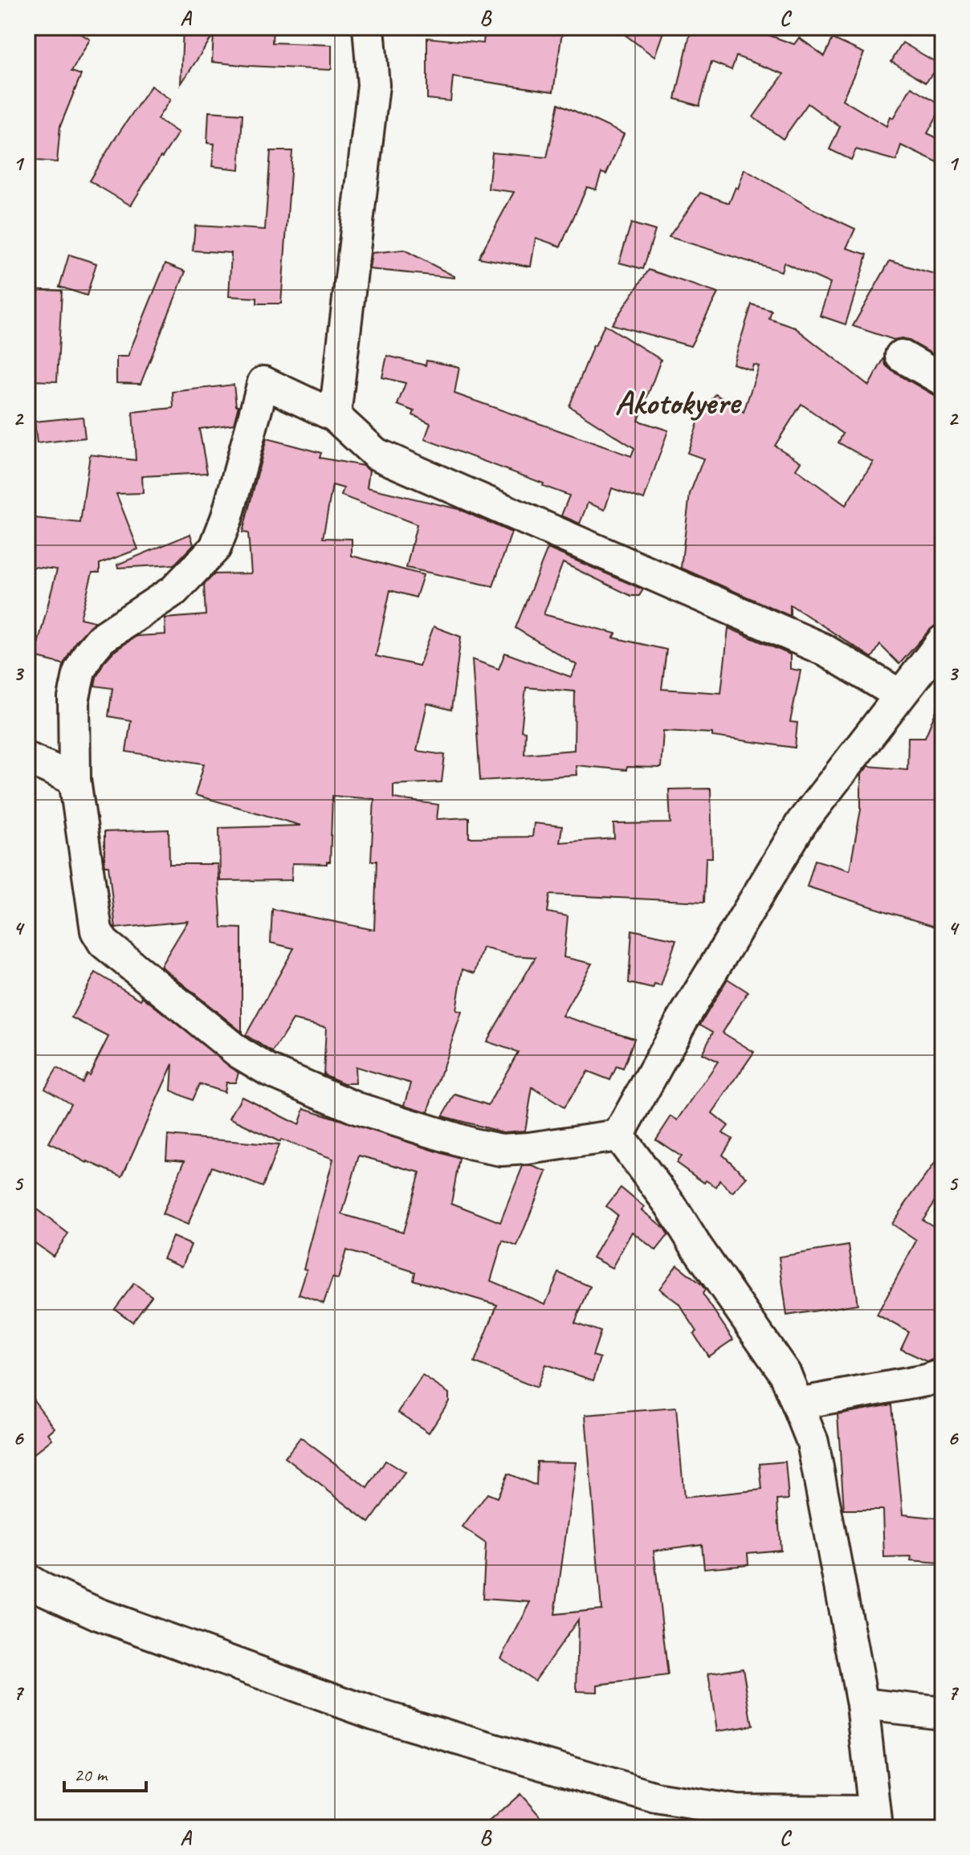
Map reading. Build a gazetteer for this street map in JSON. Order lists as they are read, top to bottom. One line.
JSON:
{"districts":["Akotokyere"],"scale_bar":"20 m","grid":{"columns":["A","B","C"],"rows":["1","2","3","4","5","6","7"]}}
